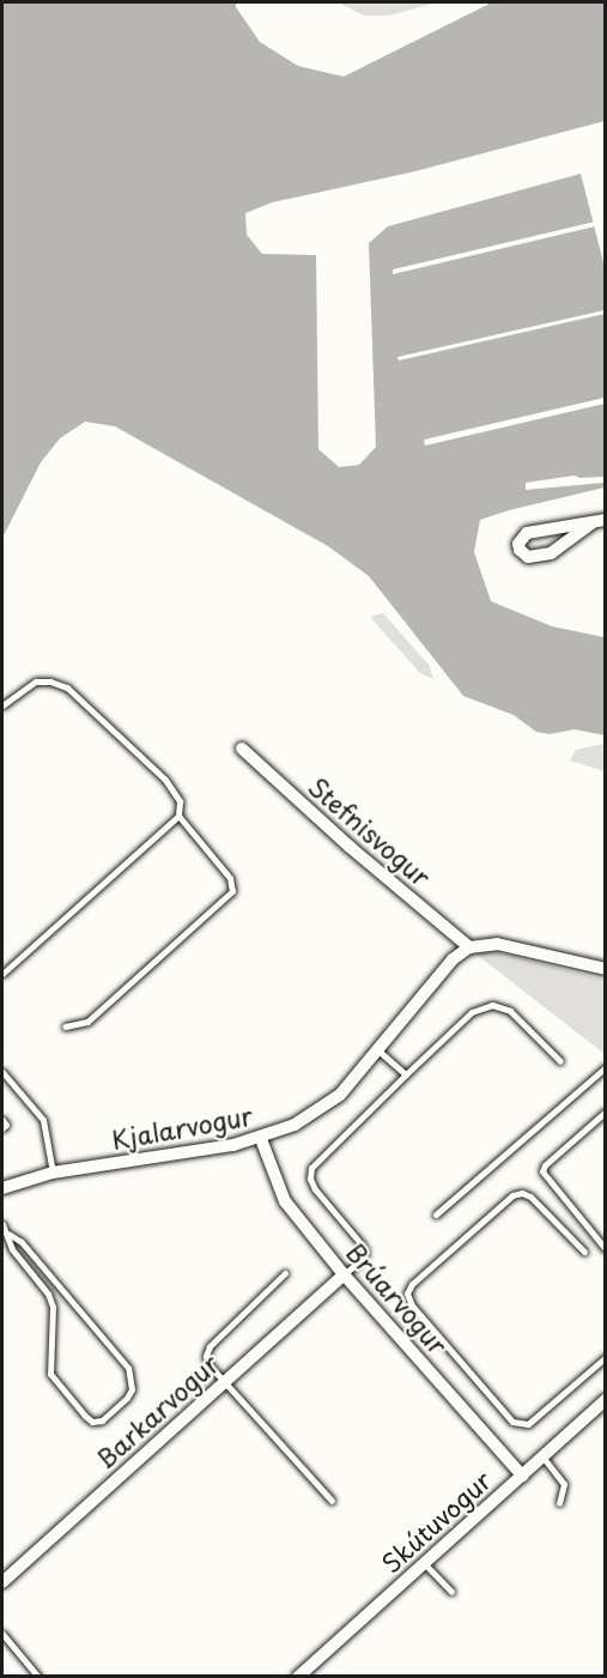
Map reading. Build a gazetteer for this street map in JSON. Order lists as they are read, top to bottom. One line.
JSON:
{"streets":{"street":["Stefnisvogur","Kjalarvogur","Brúarvogur","Barkarvogur","Skútuvogur"]},"crossings":[["Stefnisvogur","Kjalarvogur"],["Kjalarvogur","Brúarvogur"],["Brúarvogur","Barkarvogur"],["Brúarvogur","Skútuvogur"]]}
